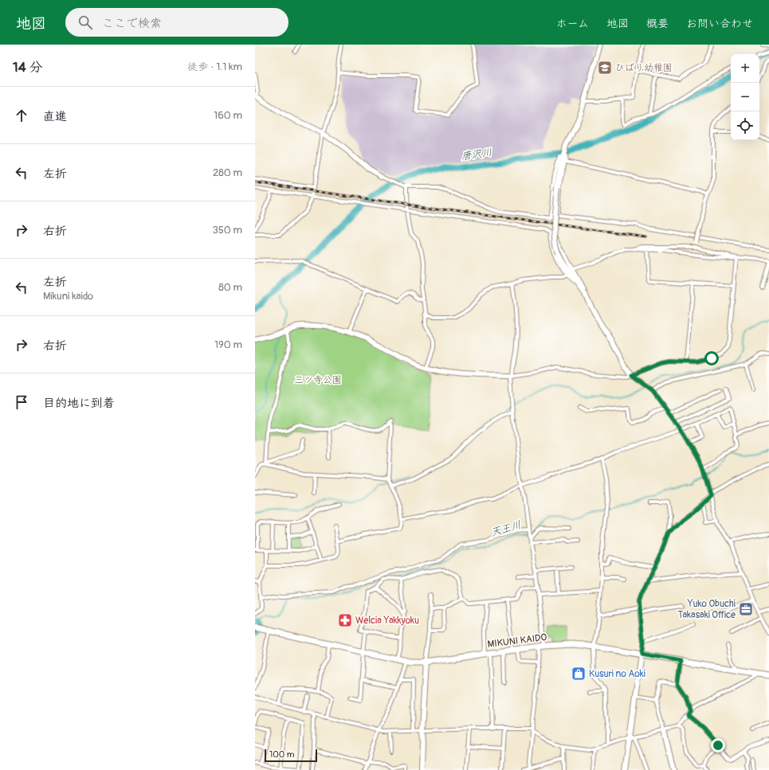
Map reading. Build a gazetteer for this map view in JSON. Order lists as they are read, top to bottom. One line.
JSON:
{"streets":{"main road":["MIKUNI KAIDO"]},"water":["唐沢川","天王川"],"parks":["三ツ寺公園"],"places":{"school or university":["ひばり幼稚園"],"office":["Yuko Obuchi Takasaki Office"],"pharmacy":["Welcia Yakkyoku"],"shop":["Kusuri no Aoki"]},"scale_bar":"100 m","page":{"header":"地図","search":"ここで検索","nav":["ホーム","地図","概要","お問い合わせ"],"heading":["14 分","徒歩 · 1.1 km"],"map_buttons":["+","−"],"list":[["直進","160 m"],["左折","280 m"],["右折","350 m"],["左折","Mikuni kaido","80 m"],["右折","190 m"],"目的地に到着"],"scale":"100 m"}}
